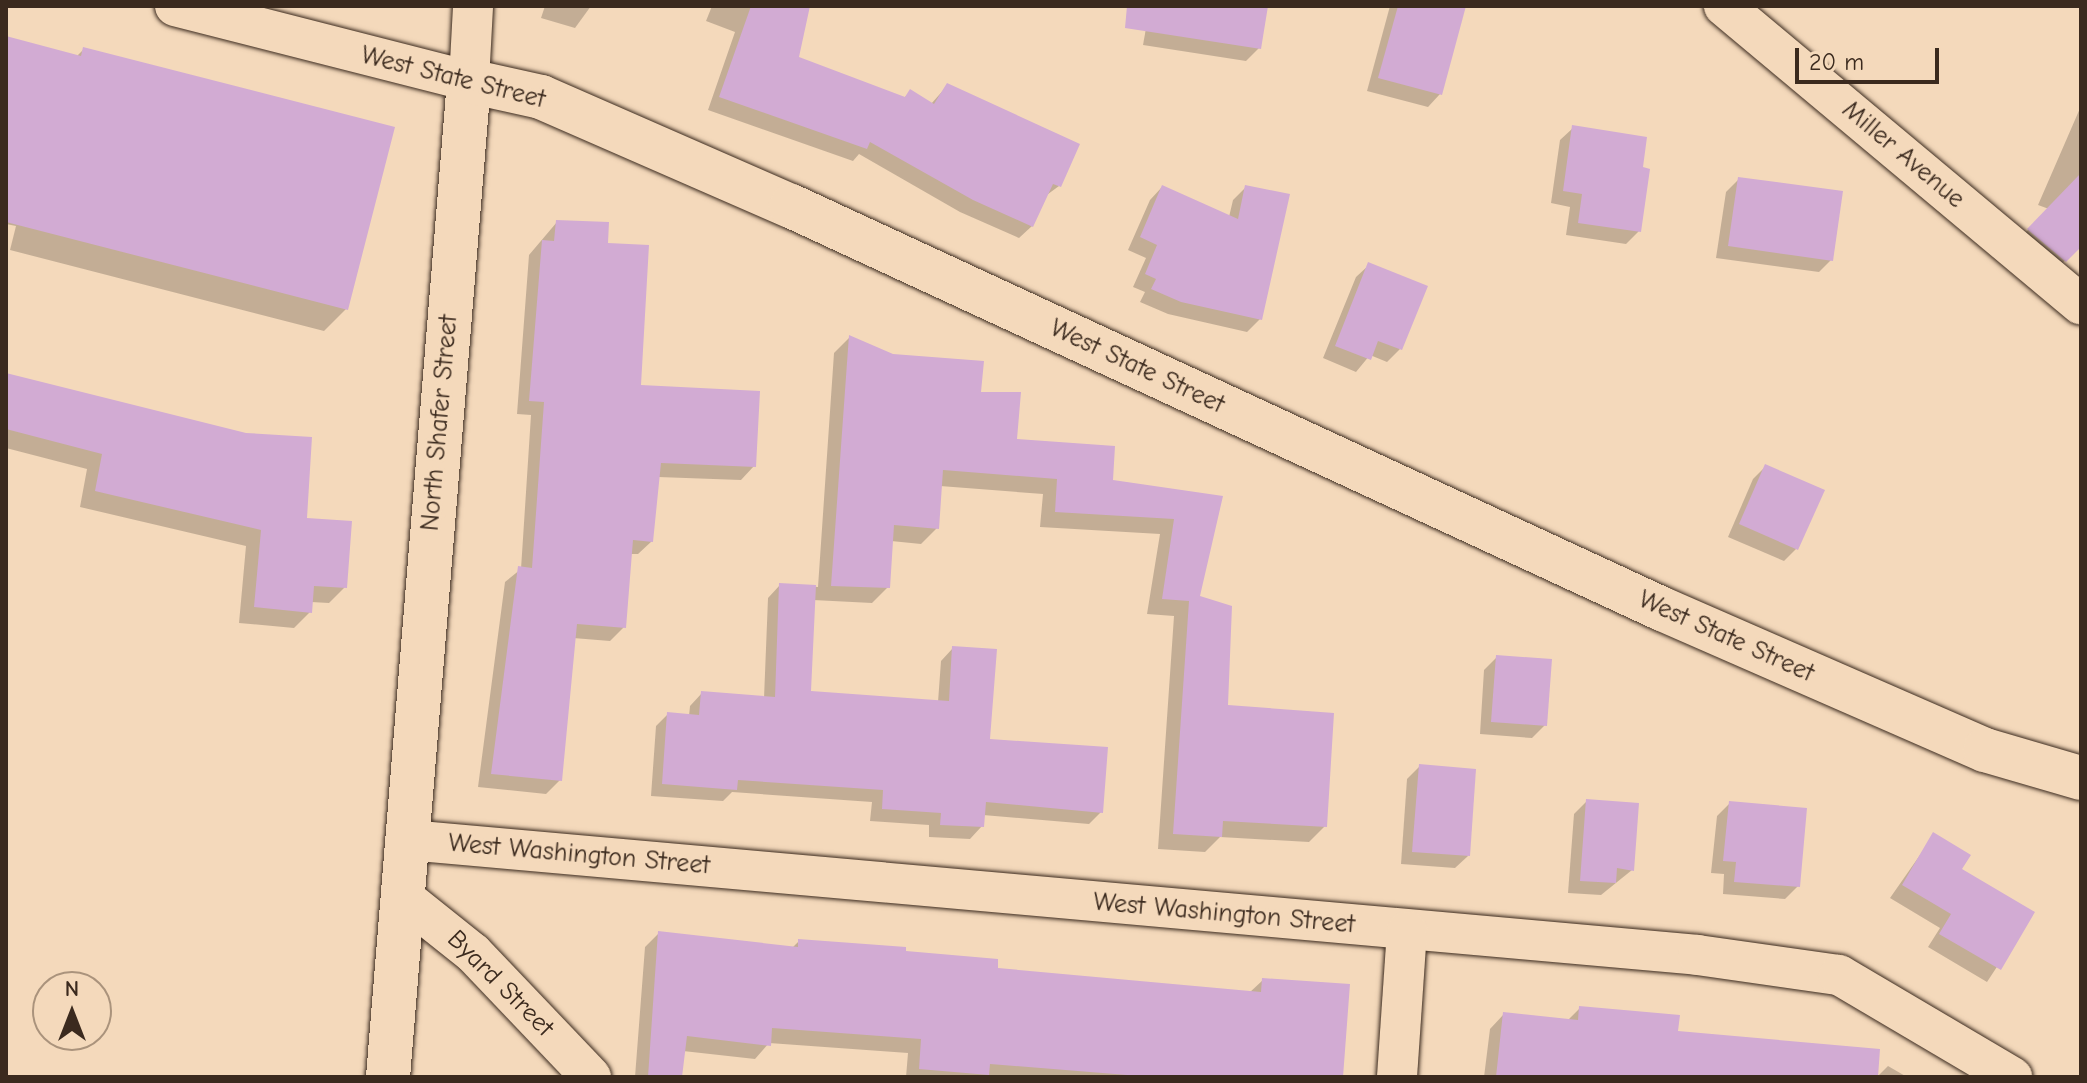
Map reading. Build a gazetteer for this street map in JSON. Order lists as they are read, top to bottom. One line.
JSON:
{"streets":{"street":["West State Street","Miller Avenue","North Shafer Street","West Washington Street","Byard Street"]},"crossings":[["West State Street","North Shafer Street"],["North Shafer Street","West Washington Street"],["North Shafer Street","Byard Street"]],"scale_bar":"20 m","north":"top"}
